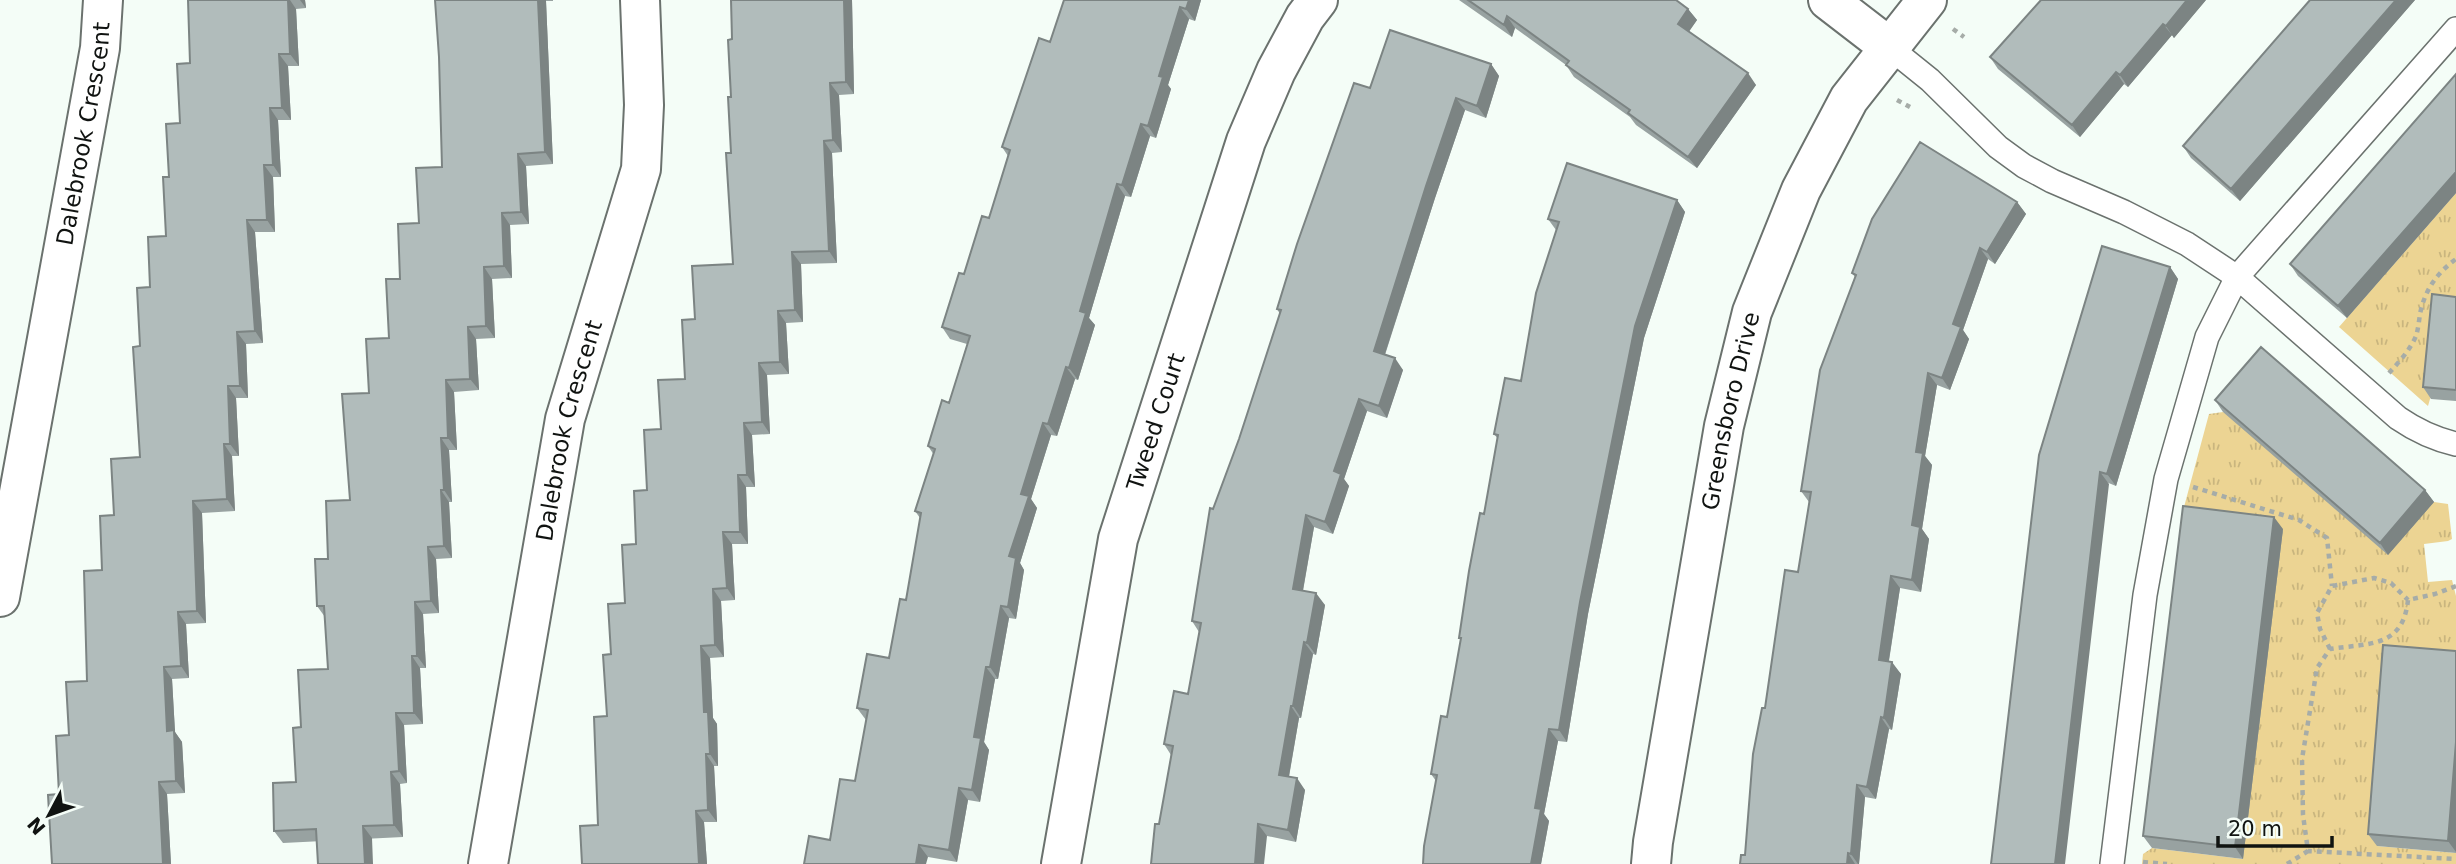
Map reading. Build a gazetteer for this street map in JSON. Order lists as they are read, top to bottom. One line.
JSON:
{"streets":{"street":["Dalebrook Crescent","Greensboro Drive","Tweed Court"]},"scale_bar":"20 m","north":"bottom left"}
